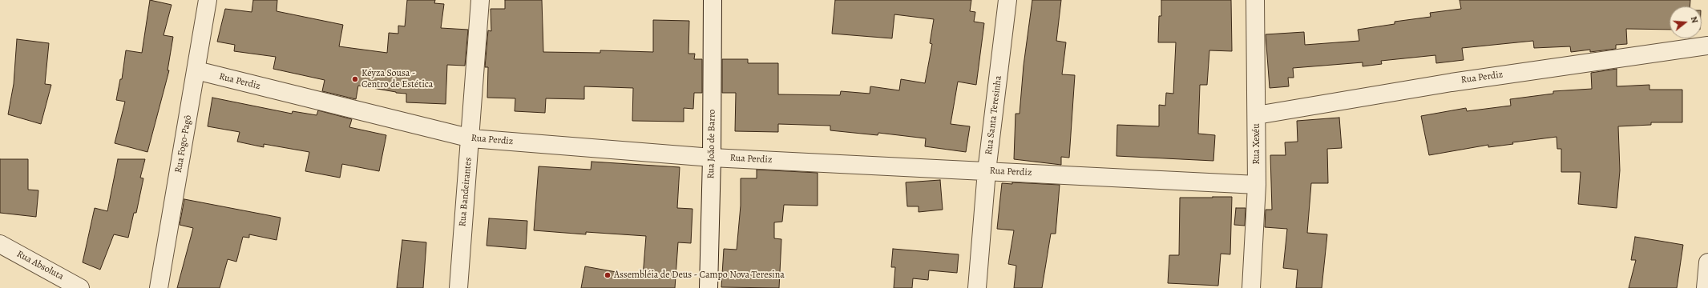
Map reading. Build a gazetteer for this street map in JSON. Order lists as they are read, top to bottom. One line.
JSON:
{"streets":{"street":["Rua Perdiz","Rua Santa Teresinha","Rua Fogo-Pagô","Rua João de Barro","Rua Xexéu","Rua Bandeirantes","Rua Absoluta"]},"crossings":[["Rua Perdiz","Rua Santa Teresinha"],["Rua Perdiz","Rua Fogo-Pagô"],["Rua Perdiz","Rua João de Barro"],["Rua Perdiz","Rua Xexéu"],["Rua Perdiz","Rua Bandeirantes"]],"places":["Kéyza Sousa - Centro de Estética","Assembléia de Deus - Campo Nova Teresina"],"north":"right"}
